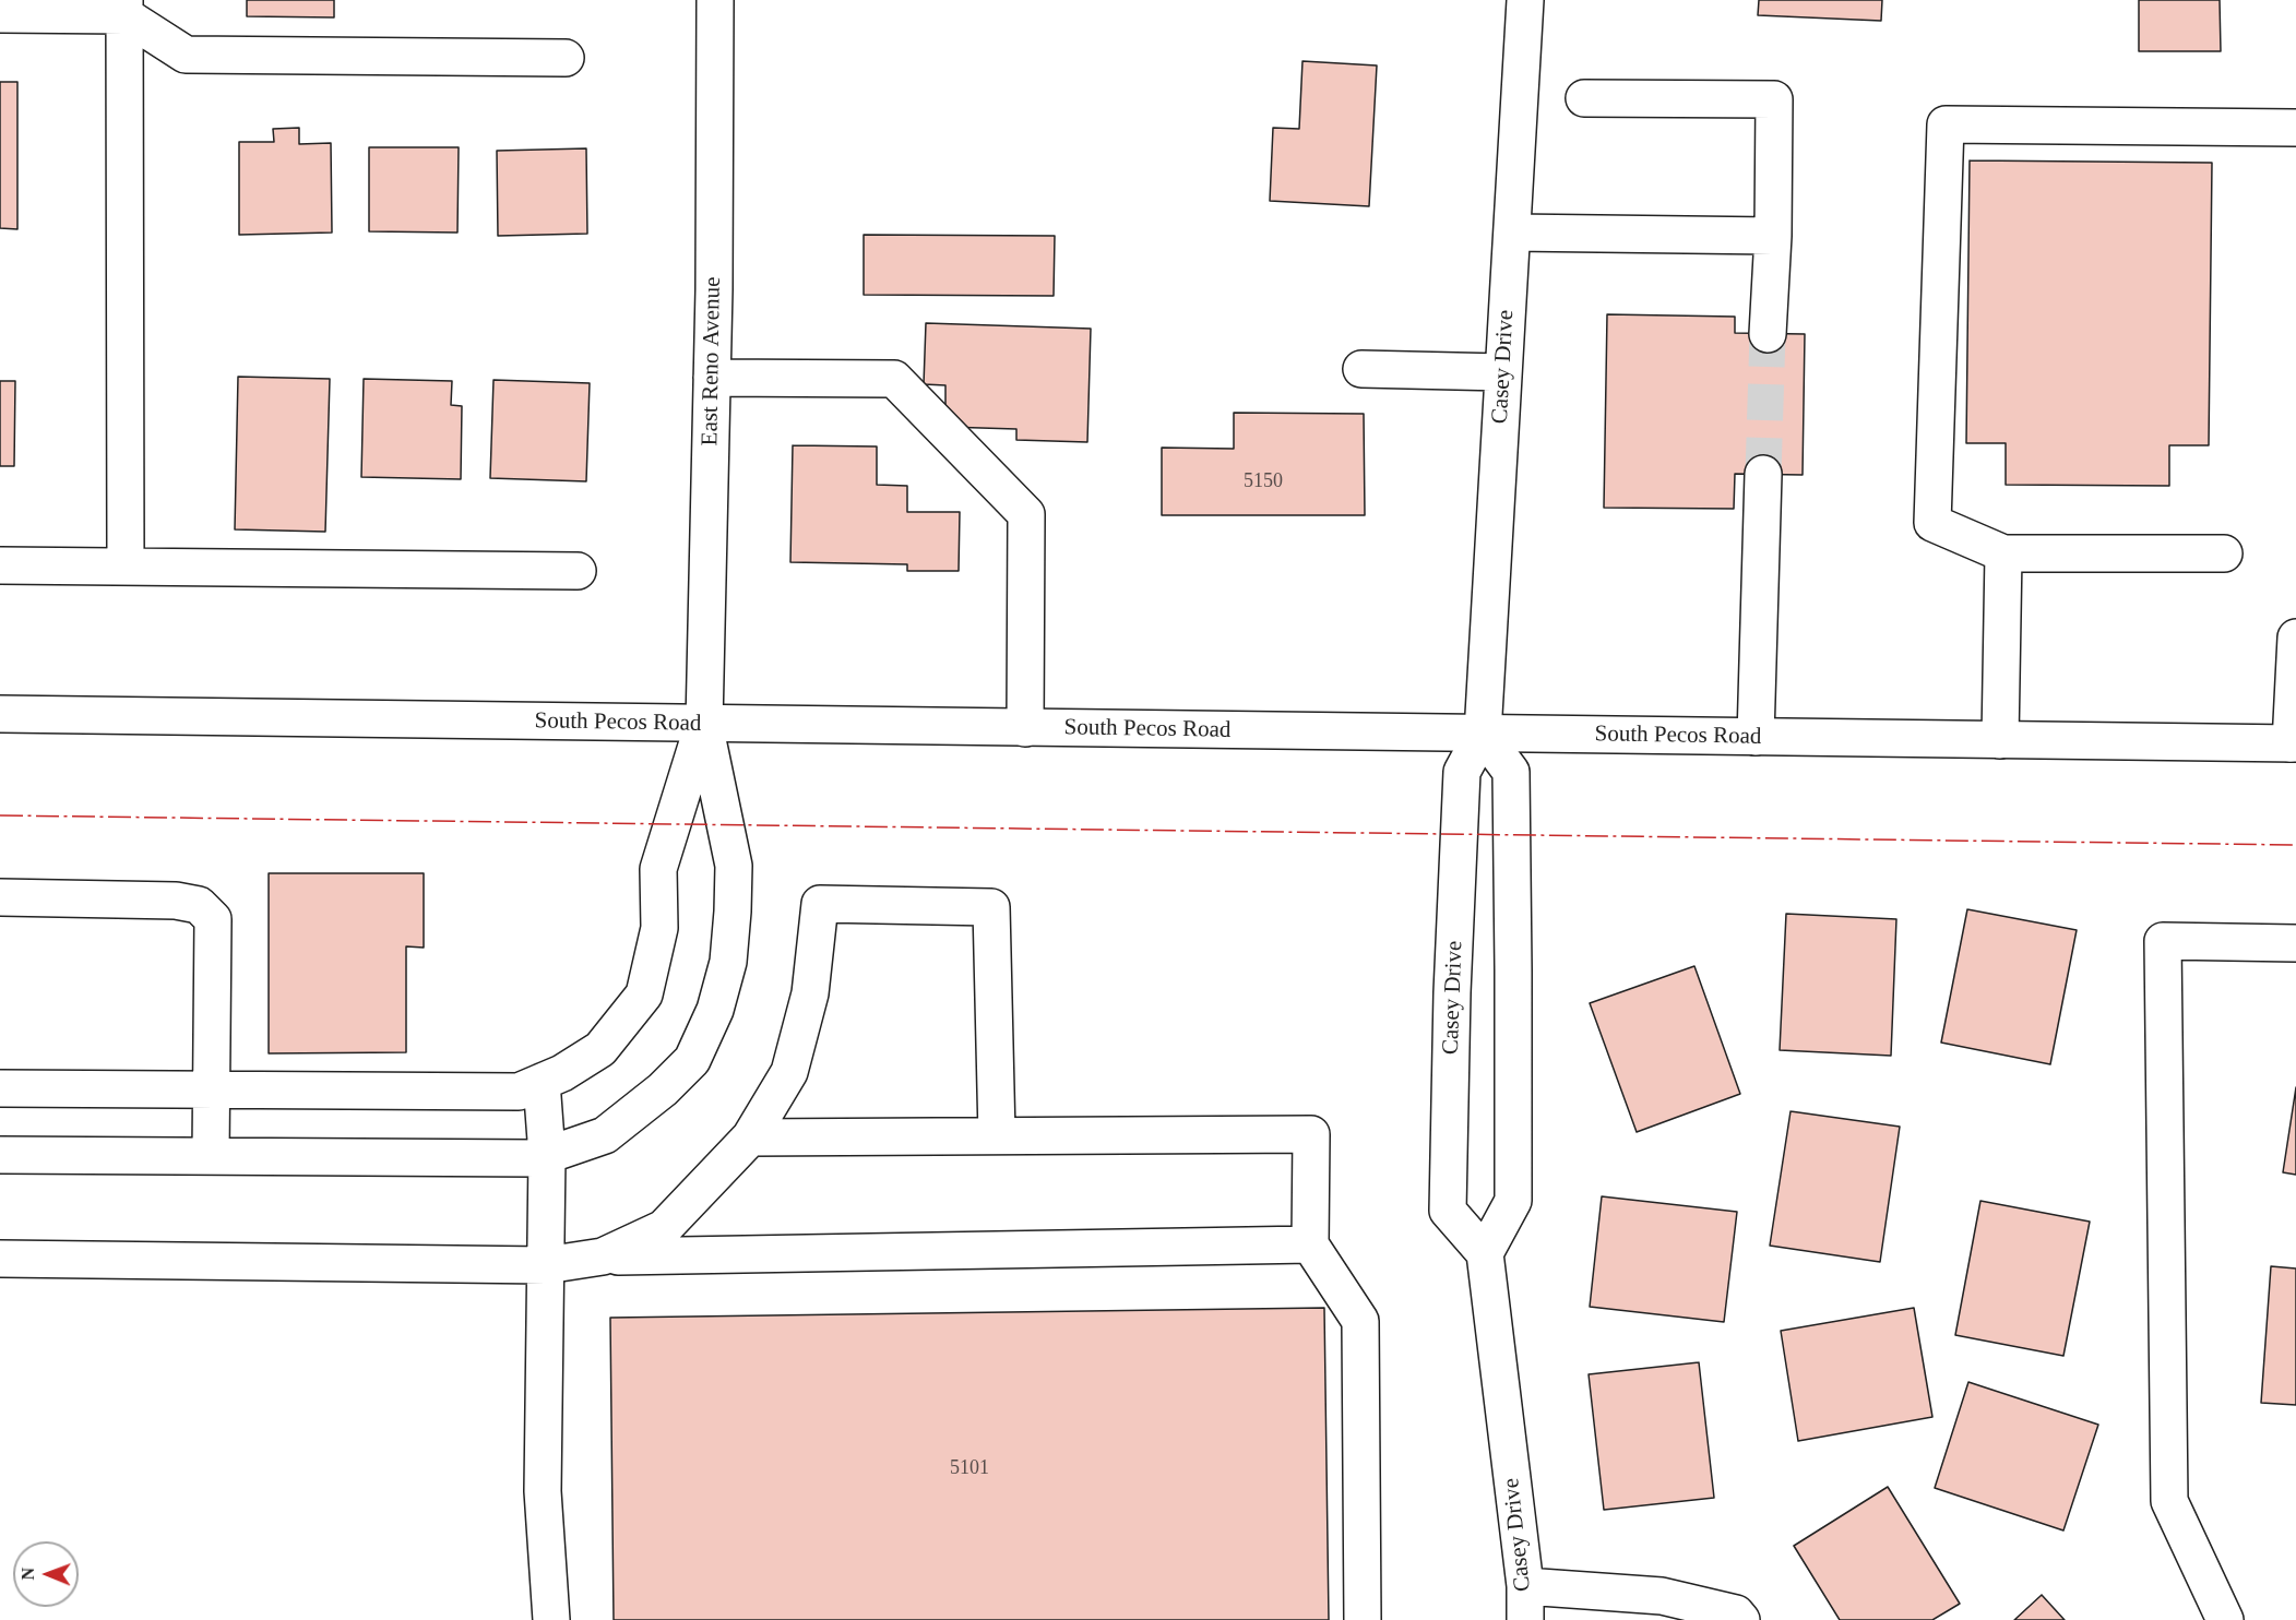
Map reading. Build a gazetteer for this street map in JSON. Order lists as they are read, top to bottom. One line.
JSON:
{"streets":{"street":["East Reno Avenue","Casey Drive","South Pecos Road"]},"crossings":[["East Reno Avenue","South Pecos Road"],["Casey Drive","South Pecos Road"]],"house_numbers":["5150","5101"],"north":"left"}
